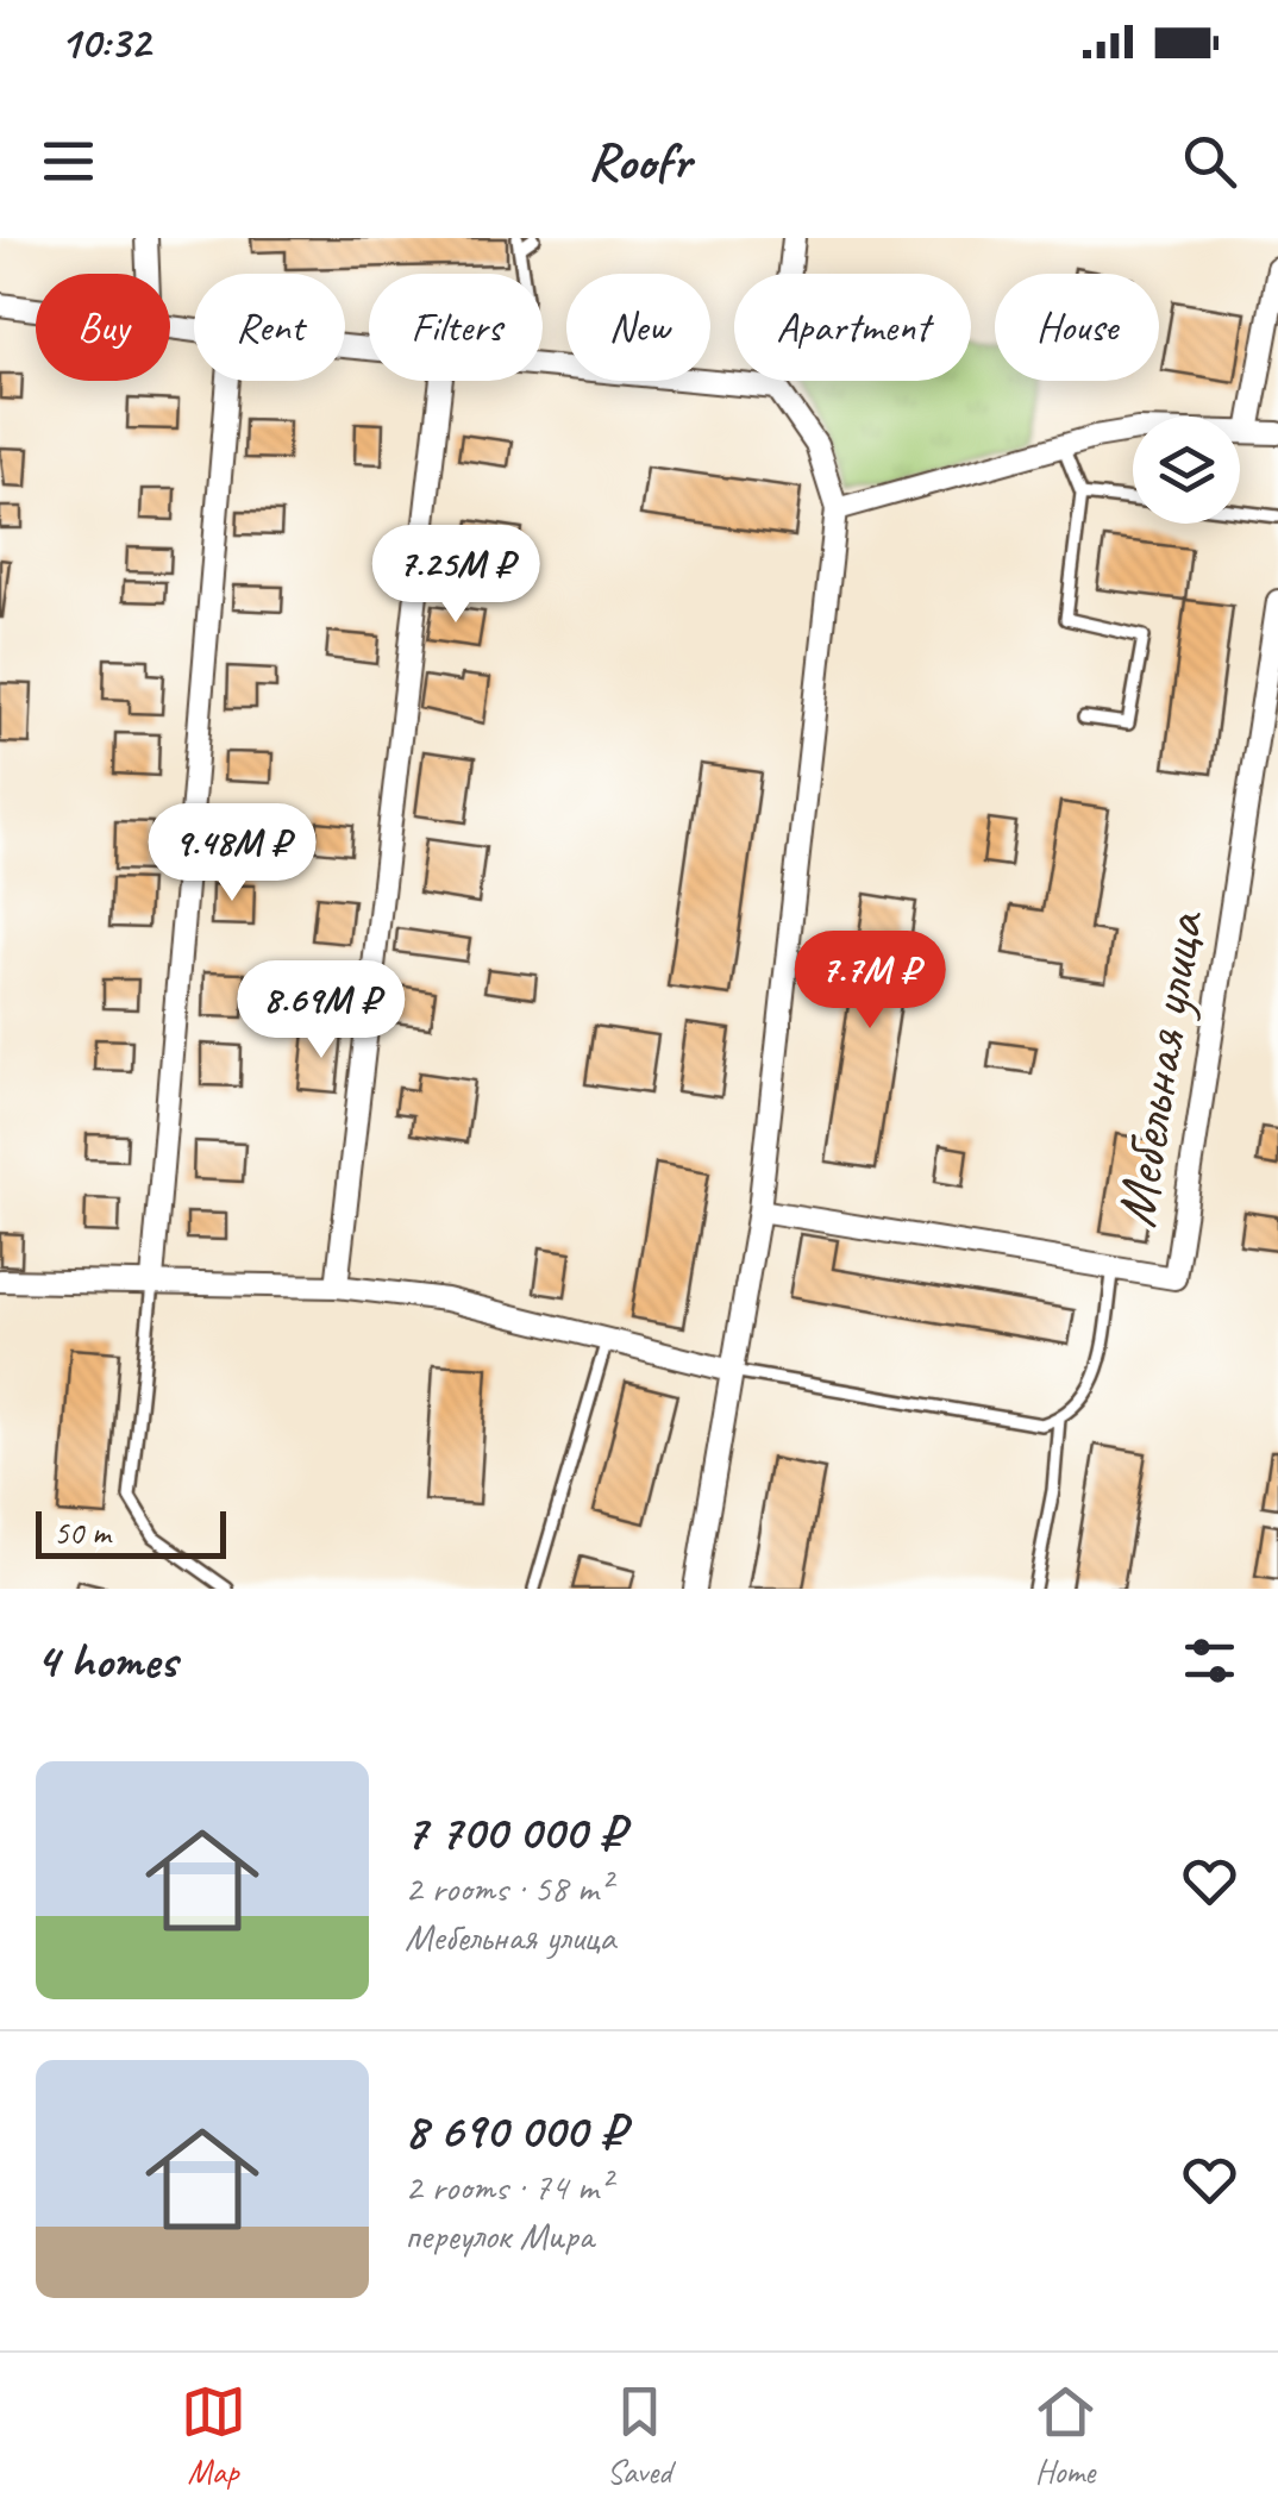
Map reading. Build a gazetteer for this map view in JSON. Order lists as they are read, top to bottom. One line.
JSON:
{"streets":{"street":["Мебельная улица"]},"scale_bar":"50 m","page":{"status":"10:32","header":"Roofr","chip":["Buy","Rent","Filters","New","Apartment","House"],"price":["7.25M ₽","9.48M ₽","7.7M ₽","8.69M ₽"],"scale":"50 m","heading":"4 homes","list":[{"name":"7 700 000 ₽","note":"2 rooms · 58 m² · Мебельная улица"},{"name":"8 690 000 ₽","note":"2 rooms · 74 m² · переулок Мира"}],"tabs":["Map","Saved","Home"]}}
